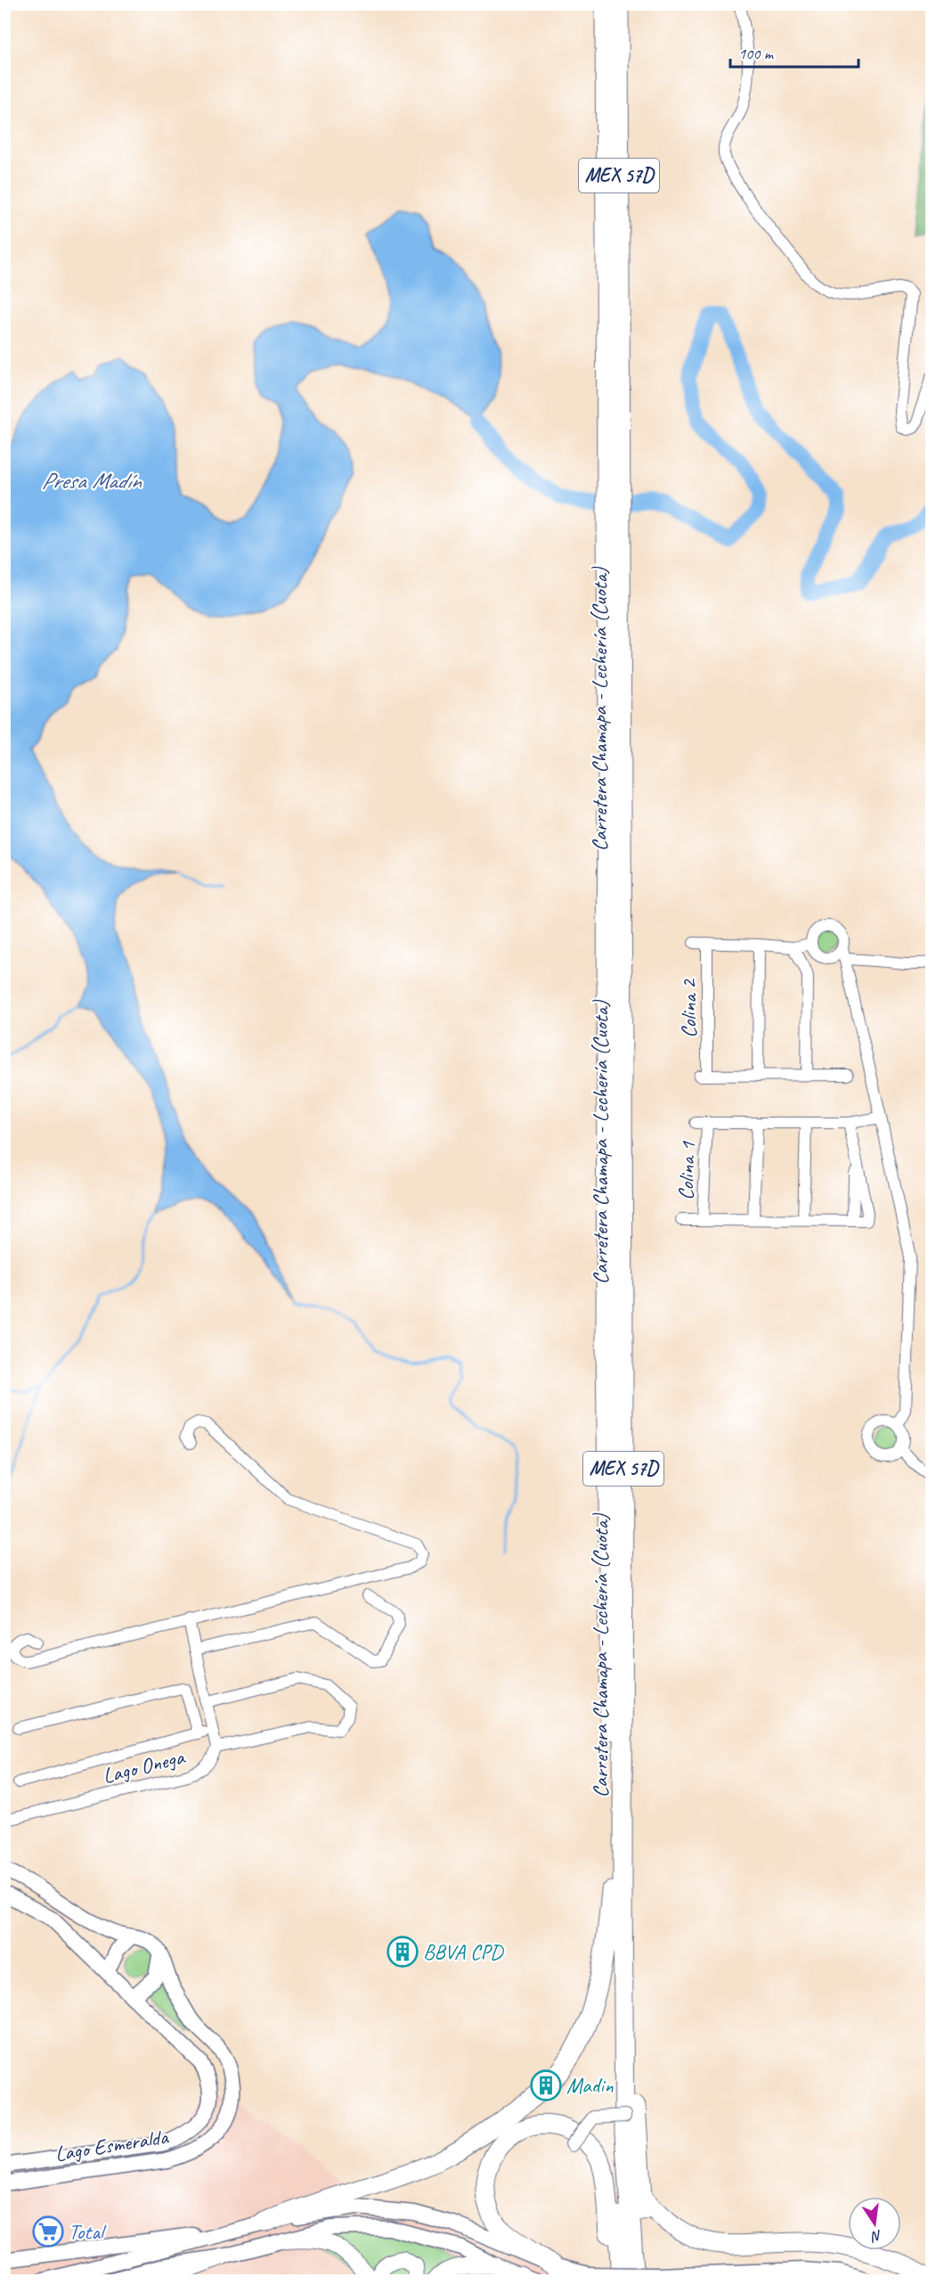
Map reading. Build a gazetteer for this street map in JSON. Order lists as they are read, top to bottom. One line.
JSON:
{"streets":{"highway":["MEX 57D","Carretera Chamapa - Lechería (Cuota)"],"main road":["Lago Esmeralda"],"street":["Colina 2","Colina 1","Lago Onega"]},"water":["Presa Madín"],"places":{"building":["BBVA CPD","Madin"],"supermarket":["Total"]},"scale_bar":"100 m","north":"bottom"}
